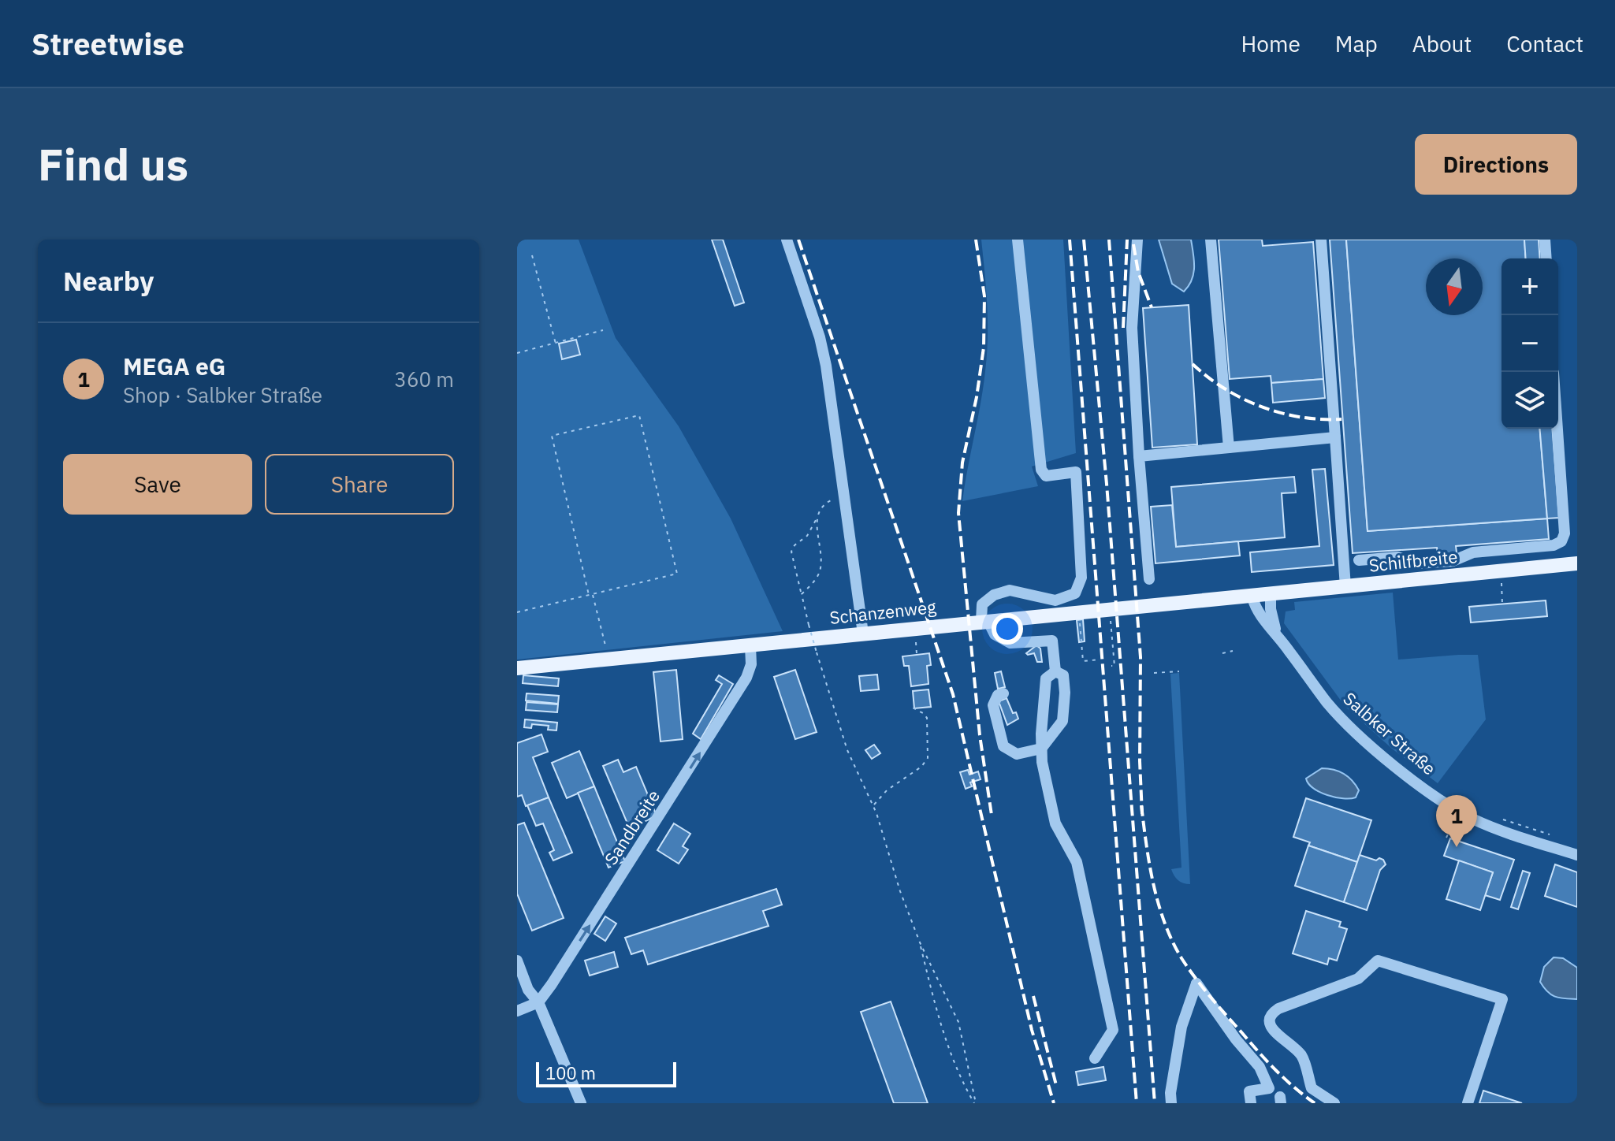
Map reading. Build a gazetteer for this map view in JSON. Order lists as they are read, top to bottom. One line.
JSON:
{"streets":{"main road":["Schilfbreite","Schanzenweg"],"street":["Salbker Straße","Sandbreite"]},"crossings":[["Schilfbreite","Schanzenweg"],["Schilfbreite","Salbker Straße"],["Schanzenweg","Salbker Straße"],["Schanzenweg","Sandbreite"]],"one_way":["Sandbreite"],"scale_bar":"100 m","north":"bottom","page":{"header":"Streetwise","nav":["Home","Map","About","Contact"],"buttons":["Directions",["Save","Share"]],"title":"Find us","heading":"Nearby","map_buttons":["+","−"],"list":[{"mark":"1","name":"MEGA eG","note":"Shop · Salbker Straße","value":"360 m"}],"pins":"1","scale":"100 m"}}
